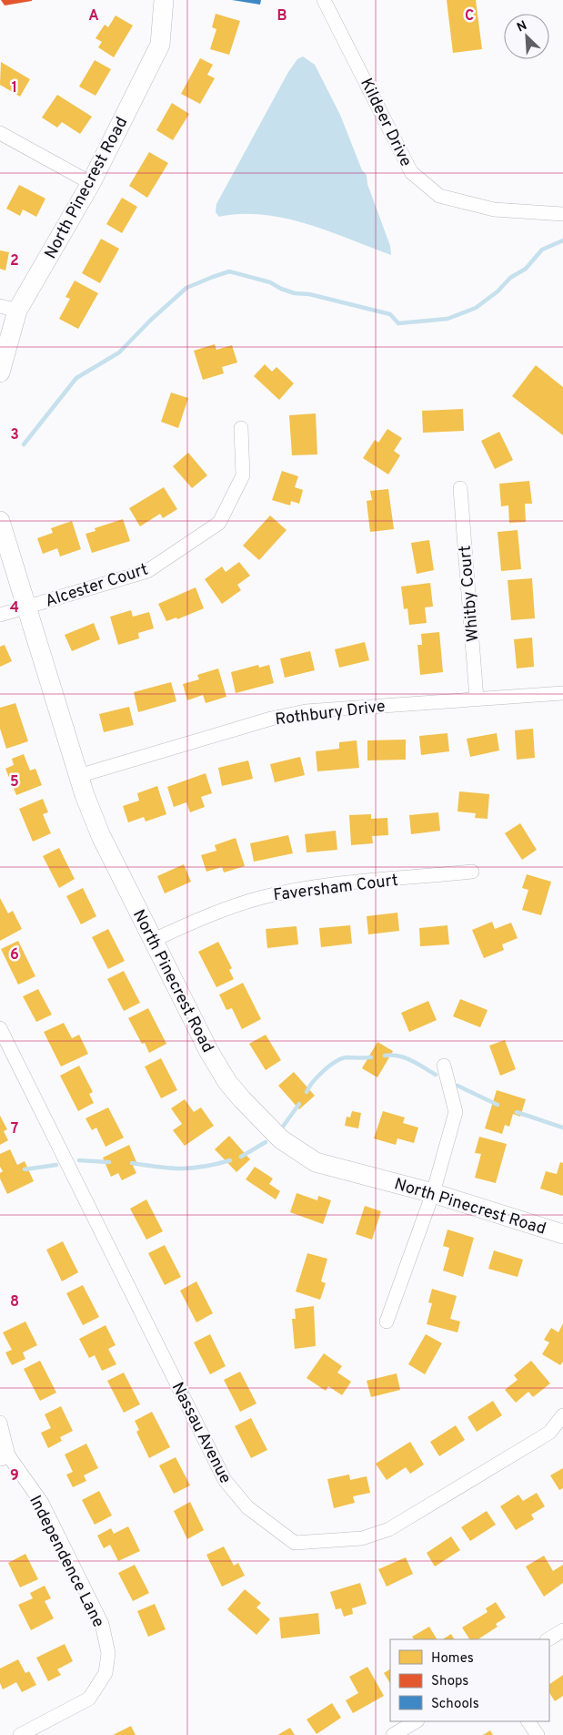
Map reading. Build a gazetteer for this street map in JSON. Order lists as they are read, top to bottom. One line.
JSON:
{"streets":{"street":["Kildeer Drive","North Pinecrest Road","Alcester Court","Whitby Court","Rothbury Drive","Faversham Court","Nassau Avenue","Independence Lane"]},"crossings":[["North Pinecrest Road","Alcester Court"],["North Pinecrest Road","Rothbury Drive"],["North Pinecrest Road","Faversham Court"],["Whitby Court","Rothbury Drive"]],"legend":["Homes","Shops","Schools"],"north":"top left","grid":{"columns":["A","B","C"],"rows":["1","2","3","4","5","6","7","8","9"]}}
